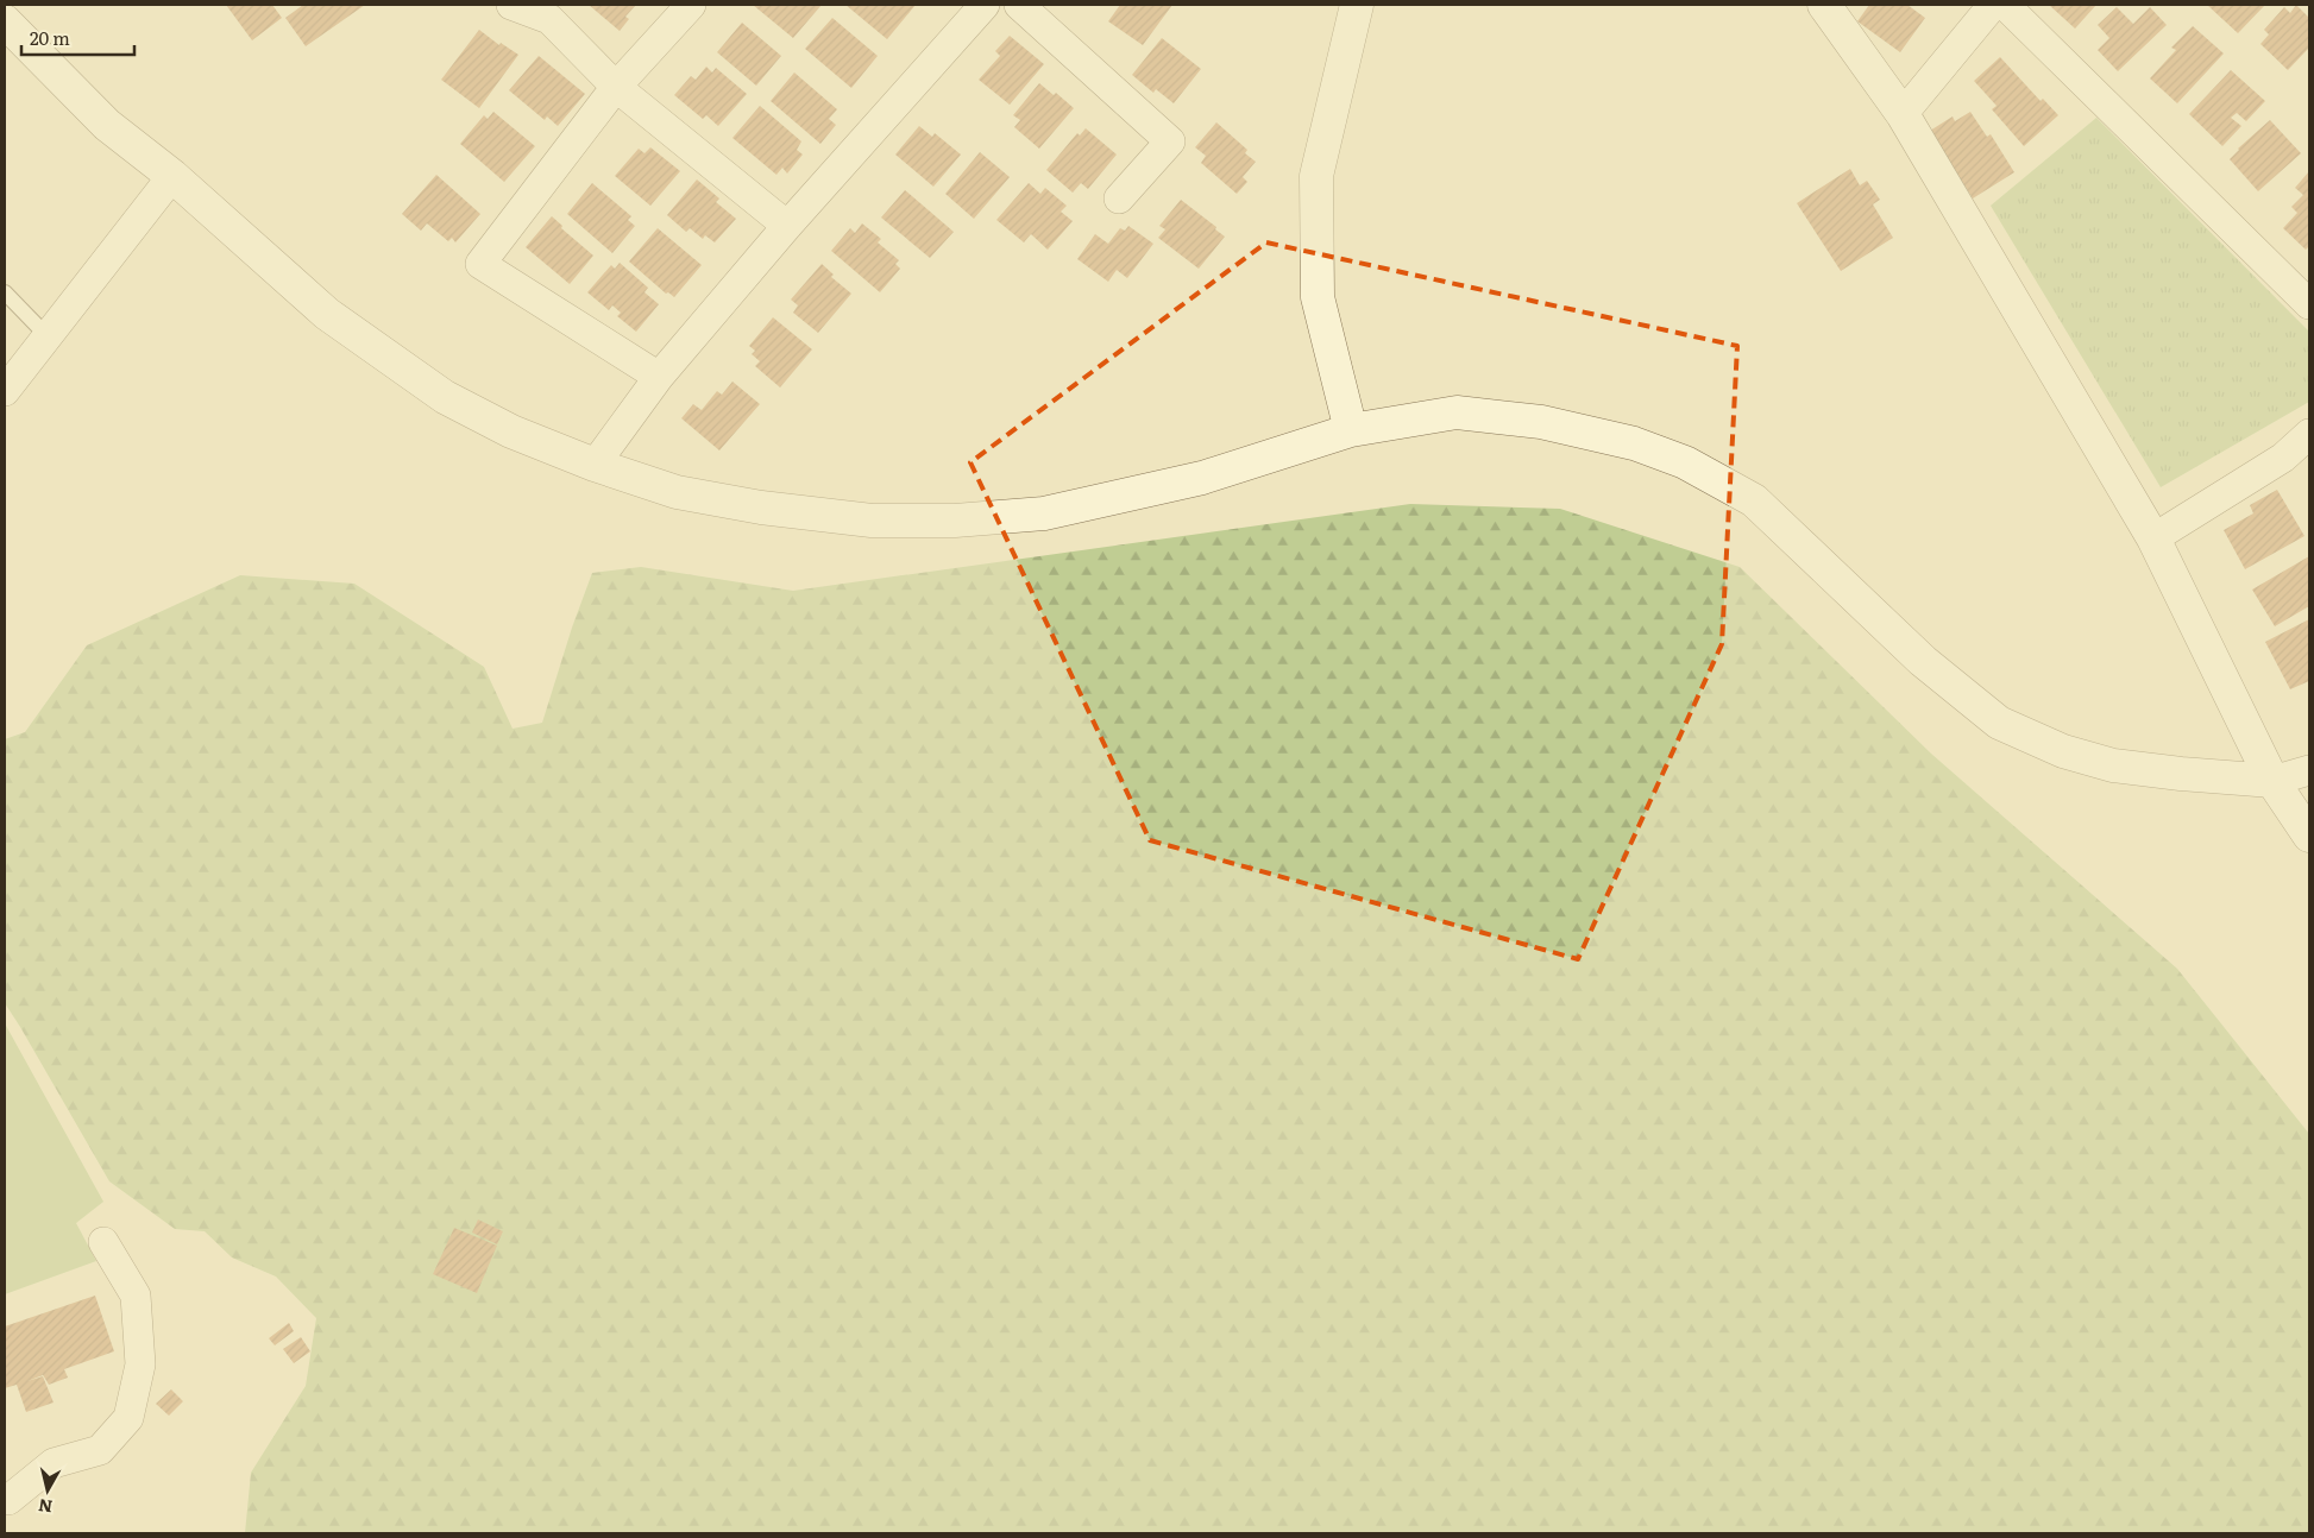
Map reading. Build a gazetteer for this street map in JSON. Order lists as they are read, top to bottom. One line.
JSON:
{"scale_bar":"20 m","north":"bottom"}
